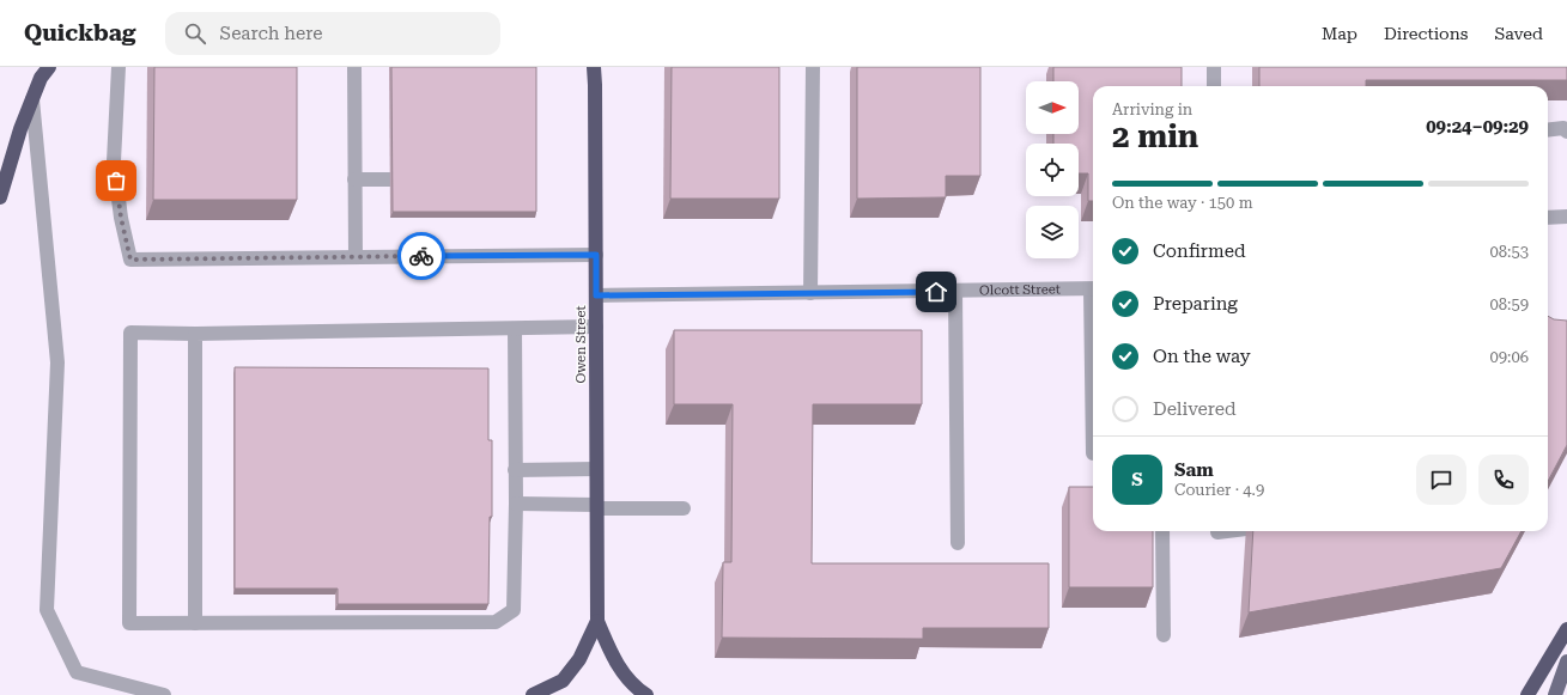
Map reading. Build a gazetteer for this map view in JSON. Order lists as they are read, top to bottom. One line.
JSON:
{"streets":{"highway":["Owen Street"],"street":["Olcott Street"]},"crossings":[["Olcott Street","Owen Street"]],"north":"right","page":{"header":"Quickbag","search":"Search here","nav":["Map","Directions","Saved"],"heading":["2 min","Arriving in","09:24–09:29"],"panel":["Sam","Courier · 4.9"],"bar":"On the way · 150 m","list":[["Confirmed","08:53"],["Preparing","08:59"],["On the way","09:06"],"Delivered"],"round":"S"}}
